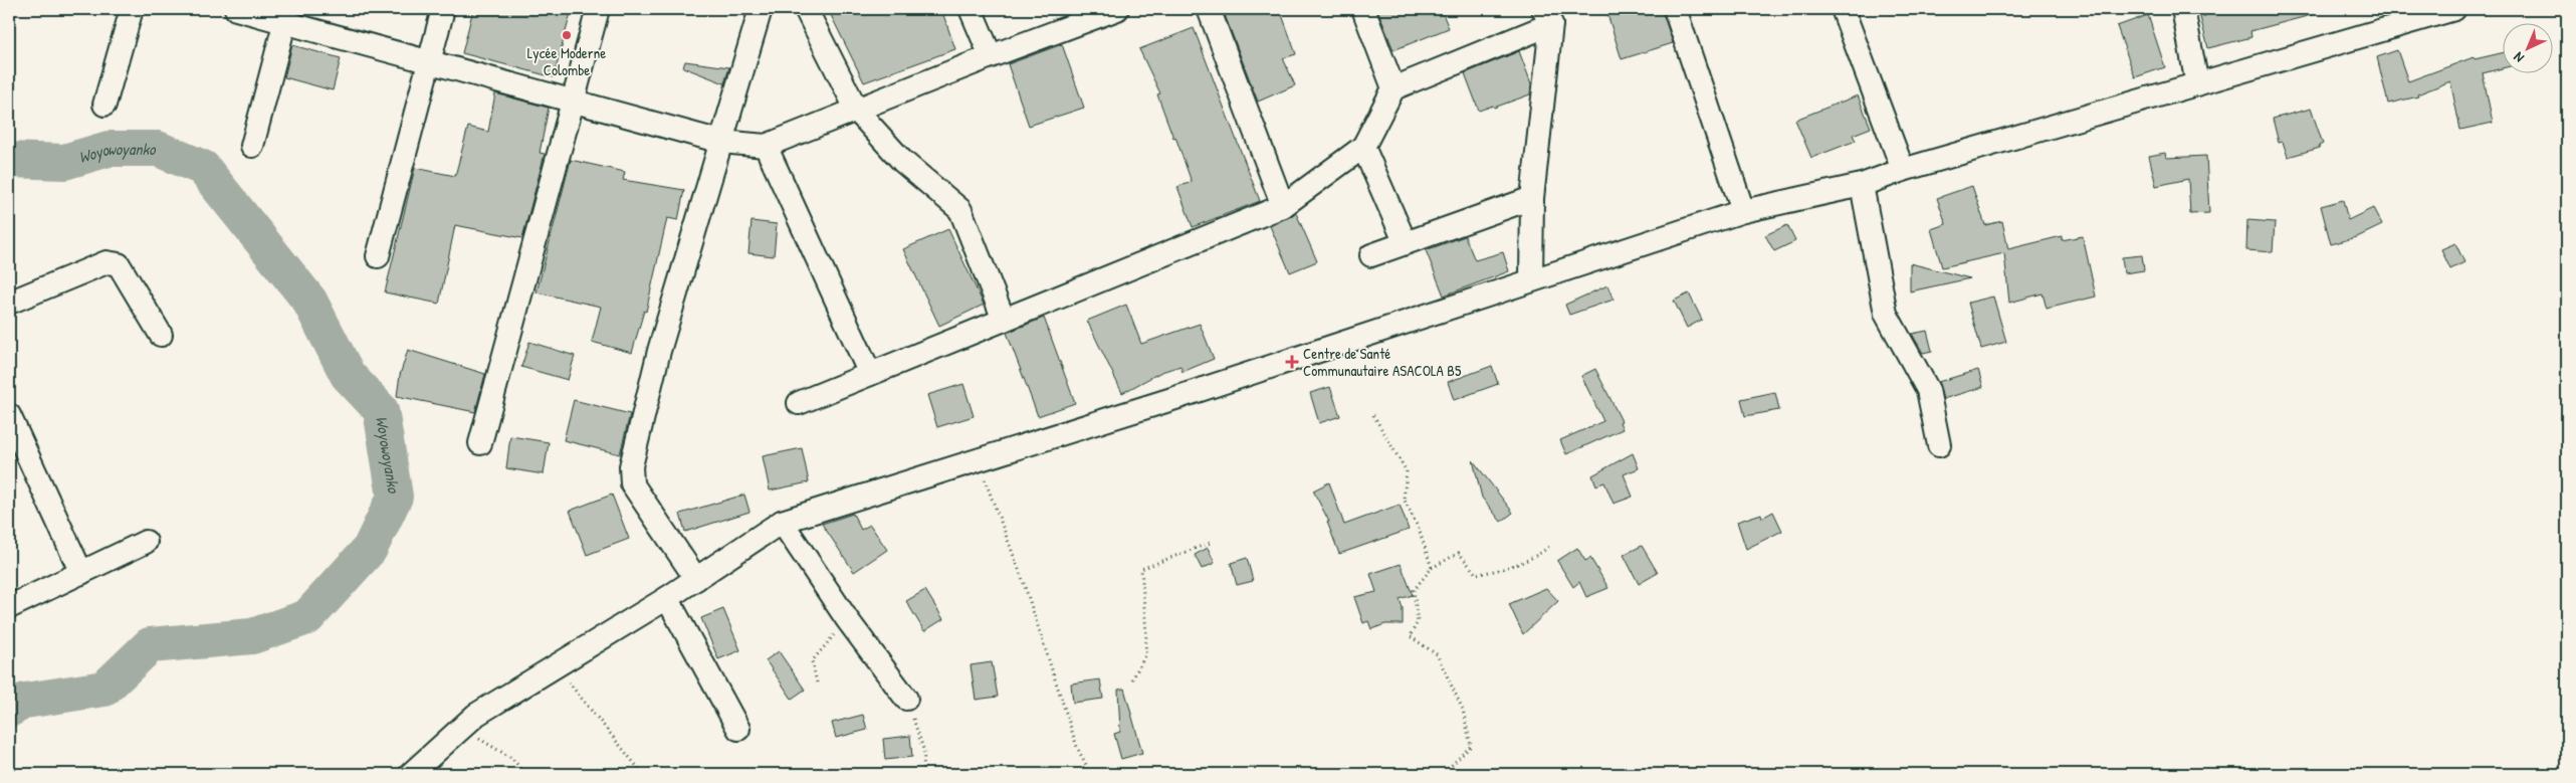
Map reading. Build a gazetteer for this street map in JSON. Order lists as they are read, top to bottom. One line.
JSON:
{"water":["Woyowoyanko"],"places":{"other":["Lycée Moderne Colombe"],"health":["Centre de Santé Communautaire ASACOLA B5"]},"north":"bottom left"}
